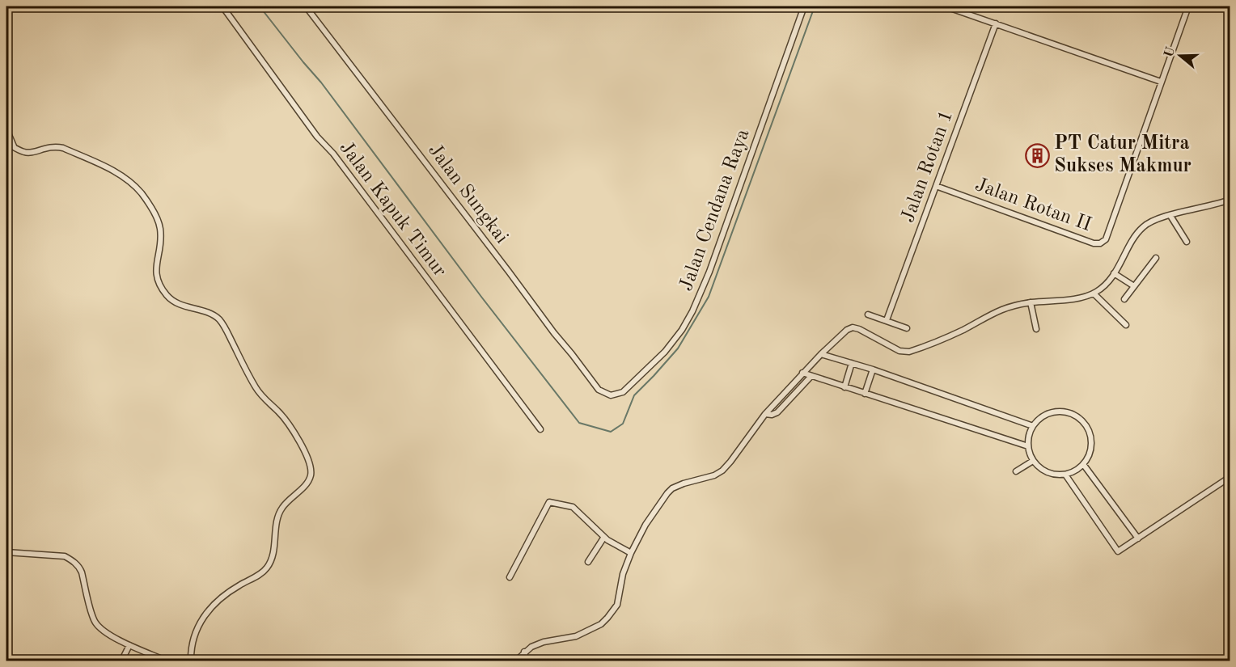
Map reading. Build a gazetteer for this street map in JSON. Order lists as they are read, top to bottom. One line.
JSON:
{"streets":{"street":["Jalan Rotan 1","Jalan Sungkai","Jalan Rotan II","Jalan Kapuk Timur","Jalan Cendana Raya"]},"crossings":[["Jalan Rotan 1","Jalan Rotan II"],["Jalan Sungkai","Jalan Cendana Raya"]],"places":{"building":["PT Catur Mitra Sukses Makmur"]},"north":"left"}
